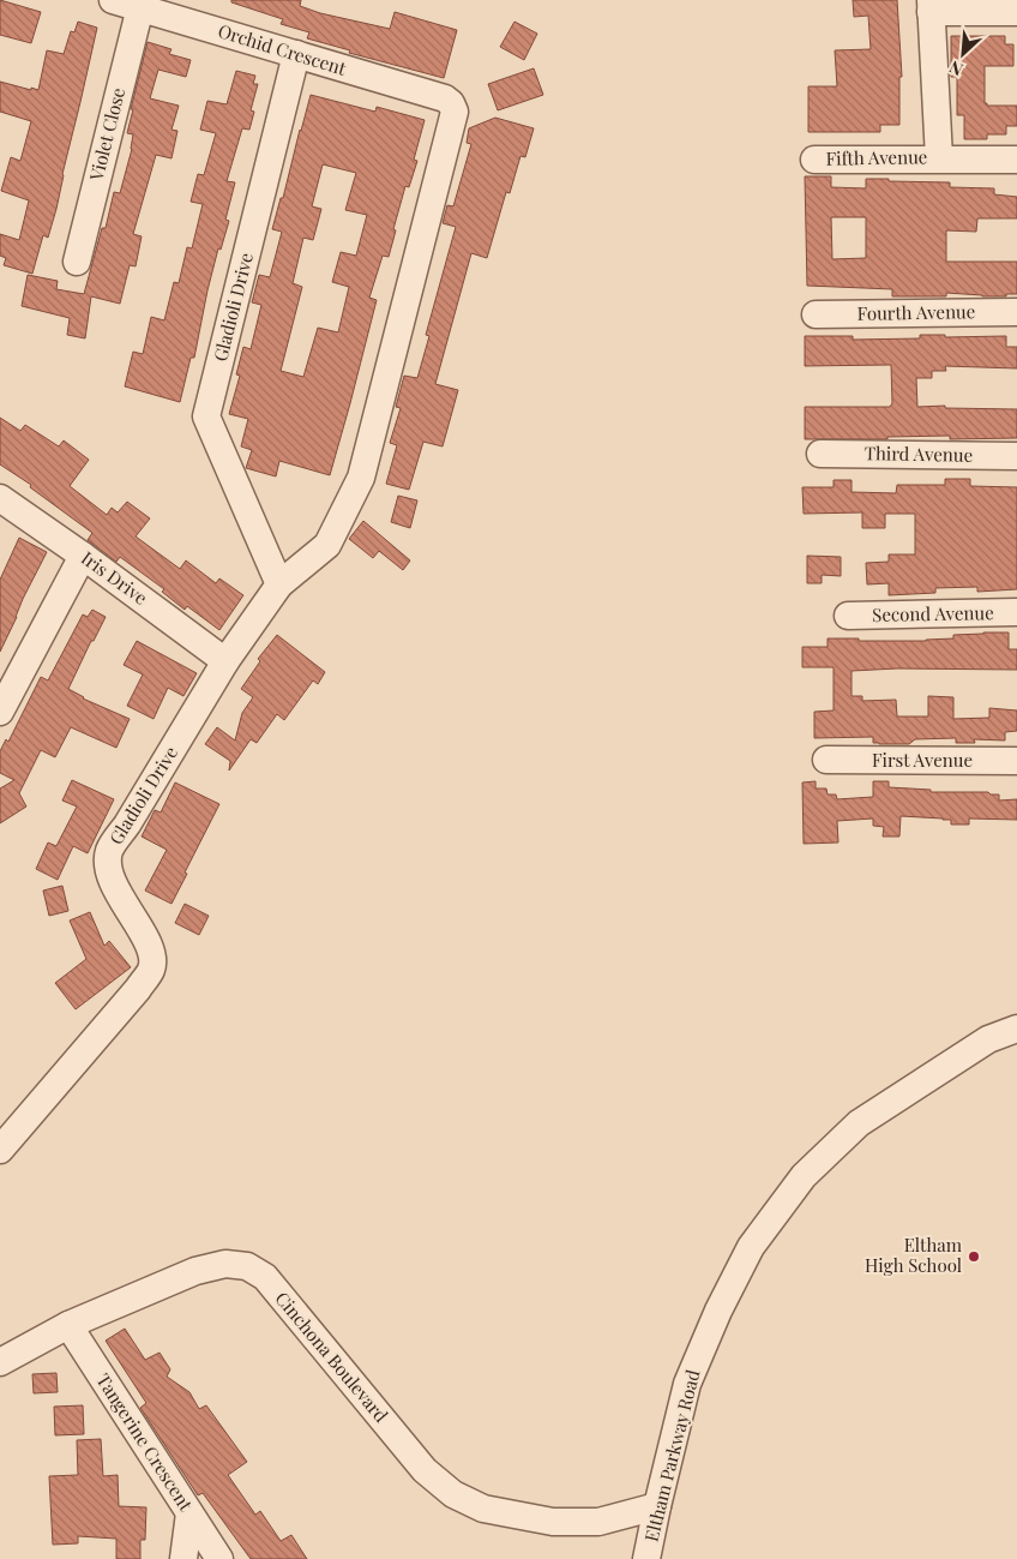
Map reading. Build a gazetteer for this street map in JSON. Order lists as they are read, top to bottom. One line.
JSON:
{"streets":{"street":["Orchid Crescent","Violet Close","Fifth Avenue","Gladioli Drive","Fourth Avenue","Third Avenue","Iris Drive","Second Avenue","First Avenue","Cinchona Boulevard","Tangerine Crescent","Eltham Parkway Road"]},"crossings":[["Orchid Crescent","Violet Close"],["Orchid Crescent","Gladioli Drive"],["Gladioli Drive","Iris Drive"],["Cinchona Boulevard","Tangerine Crescent"],["Cinchona Boulevard","Eltham Parkway Road"]],"places":["Eltham High School"],"north":"bottom left"}
